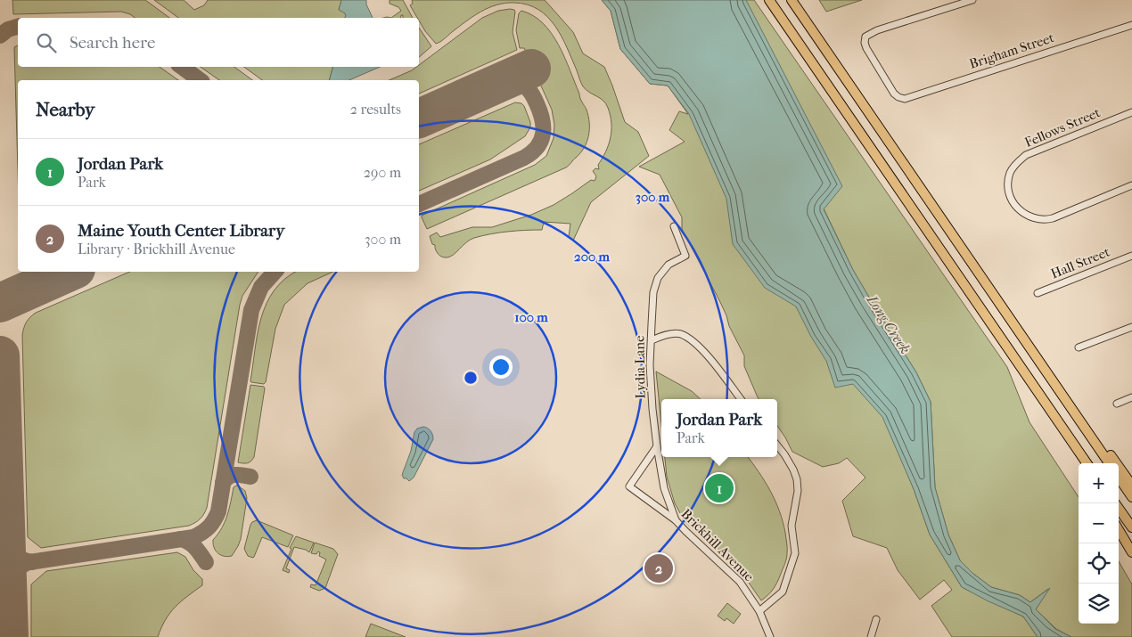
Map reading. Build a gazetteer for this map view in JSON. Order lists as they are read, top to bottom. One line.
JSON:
{"streets":{"street":["Brigham Street","Fellows Street","Hall Street","Lydia Lane","Brickhill Avenue"]},"crossings":[["Lydia Lane","Brickhill Avenue"]],"water":["Long Creek"],"page":{"search":"Search here","heading":["Nearby","2 results"],"list":[{"mark":"1","name":"Jordan Park","note":"Park","value":"290 m"},{"mark":"2","name":"Maine Youth Center Library","note":"Library · Brickhill Avenue","value":"300 m"}],"popup":["Jordan Park","Park"],"map_buttons":["+","−"],"pins":["1","2"]},"rings":["300 m","200 m","100 m"]}
